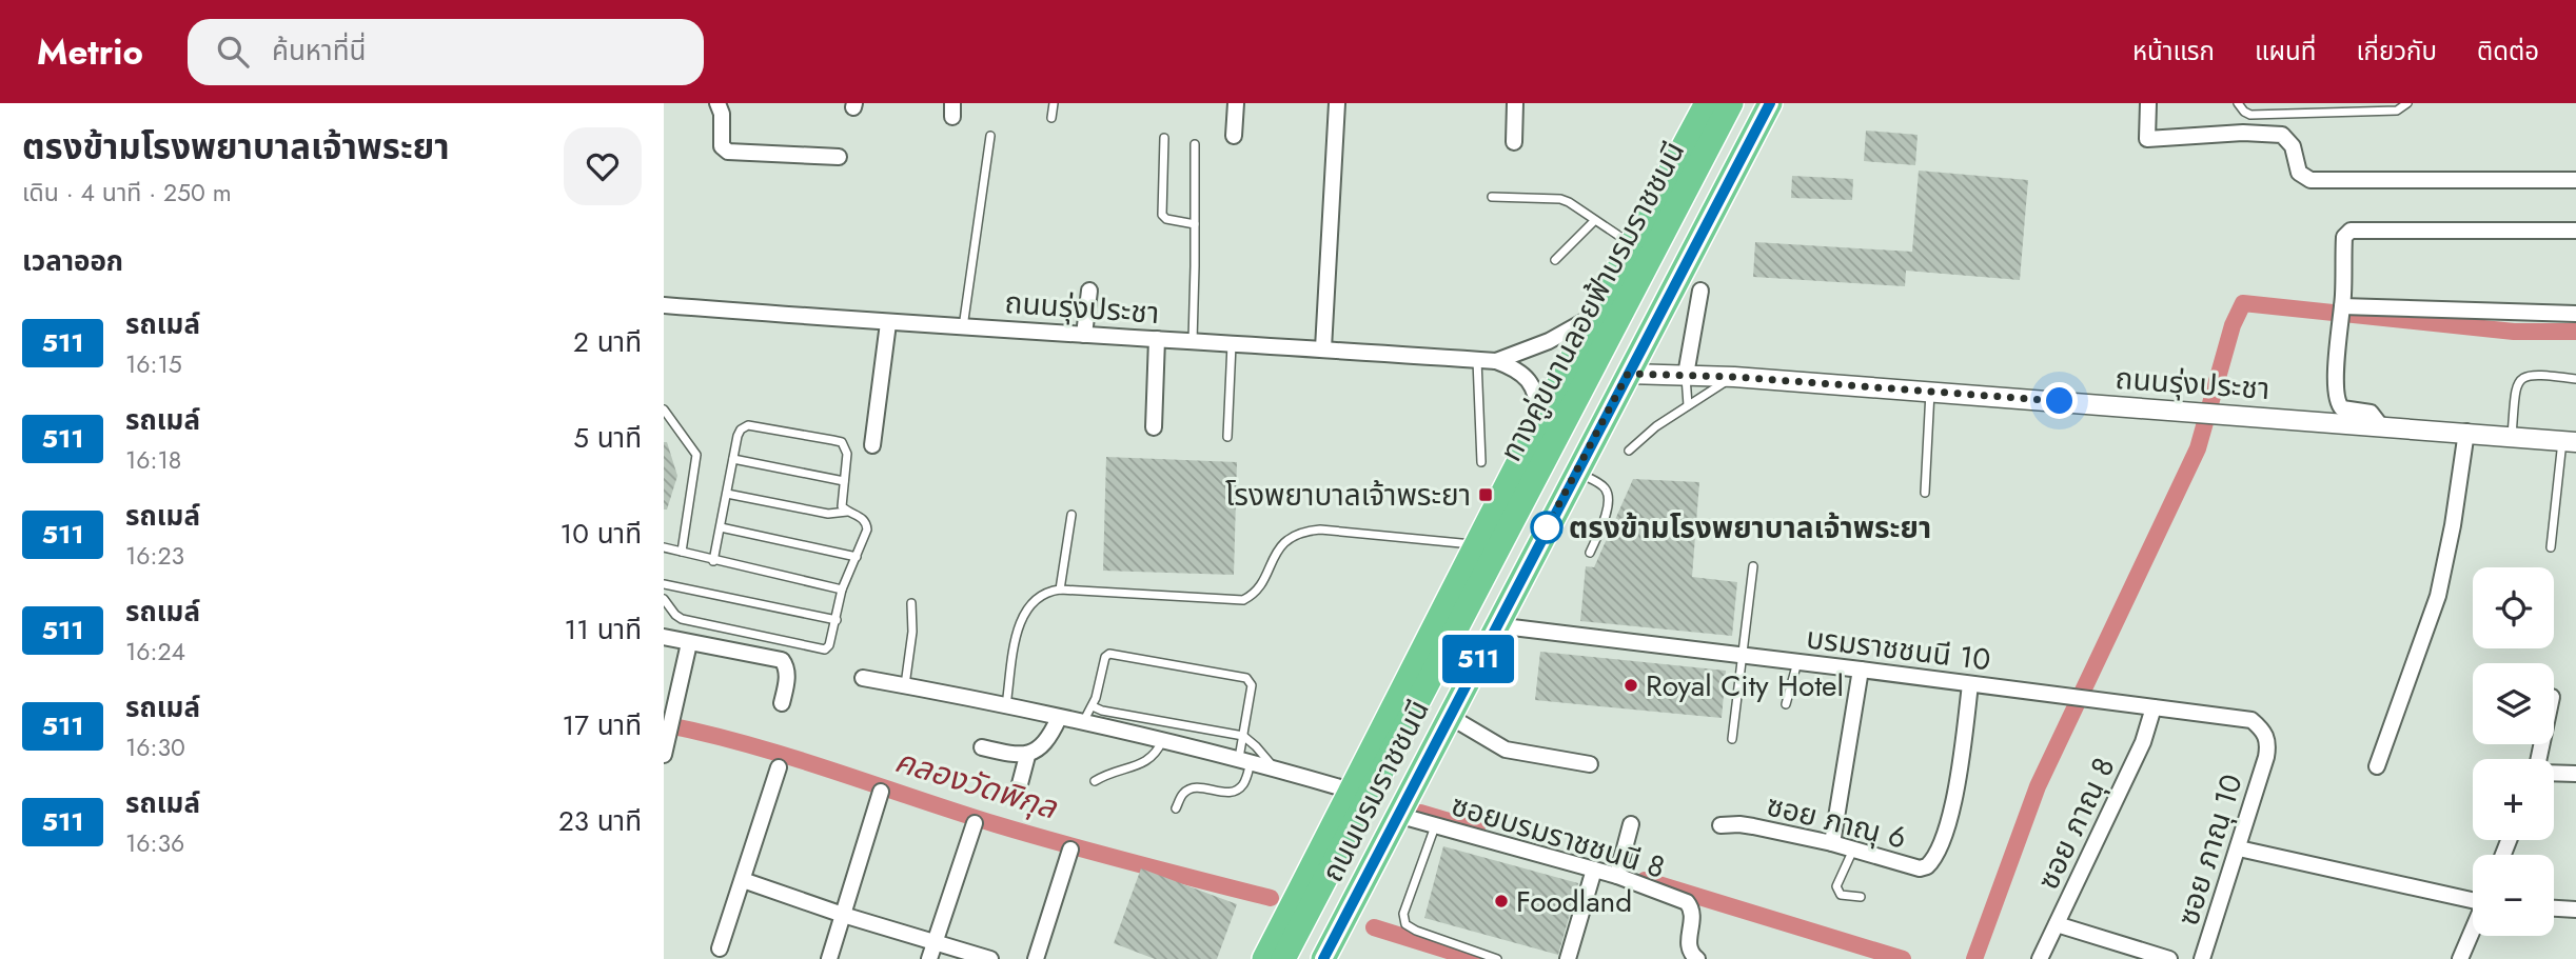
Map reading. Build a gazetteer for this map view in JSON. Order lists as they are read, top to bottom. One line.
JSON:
{"streets":{"main road":["ทางคู่ขนานลอยฟ้าบรมราชชนนี","ถนนบรมราชชนนี"],"street":["ถนนรุ่งประชา","บรมราชชนนี 10","ซอย ภาณุ 6","ซอย ภาณุ 8","ซอยบรมราชชนนี 8","ซอย ภาณุ 10"]},"crossings":[["ถนนรุ่งประชา","ถนนบรมราชชนนี"],["บรมราชชนนี 10","ถนนบรมราชชนนี"],["บรมราชชนนี 10","ซอย ภาณุ 6"],["บรมราชชนนี 10","ซอย ภาณุ 8"],["บรมราชชนนี 10","ซอย ภาณุ 10"],["ถนนบรมราชชนนี","ซอยบรมราชชนนี 8"]],"water":["คลองวัดพิกุล"],"places":{"transit":["โรงพยาบาลเจ้าพระยา"],"other":["ตรงข้ามโรงพยาบาลเจ้าพระยา","Royal City Hotel","Foodland"]},"lines":["bus line 511"],"page":{"header":"Metrio","search":"ค้นหาที่นี่","nav":["หน้าแรก","แผนที่","เกี่ยวกับ","ติดต่อ"],"heading":[["ตรงข้ามโรงพยาบาลเจ้าพระยา","เดิน · 4 นาที · 250 m"],"เวลาออก"],"on_map":"511","list":[{"mark":"511","name":"รถเมล์","note":"16:15","value":"2 นาที"},{"mark":"511","name":"รถเมล์","note":"16:18","value":"5 นาที"},{"mark":"511","name":"รถเมล์","note":"16:23","value":"10 นาที"},{"mark":"511","name":"รถเมล์","note":"16:24","value":"11 นาที"},{"mark":"511","name":"รถเมล์","note":"16:30","value":"17 นาที"},{"mark":"511","name":"รถเมล์","note":"16:36","value":"23 นาที"}],"map_buttons":["+","−"]}}
